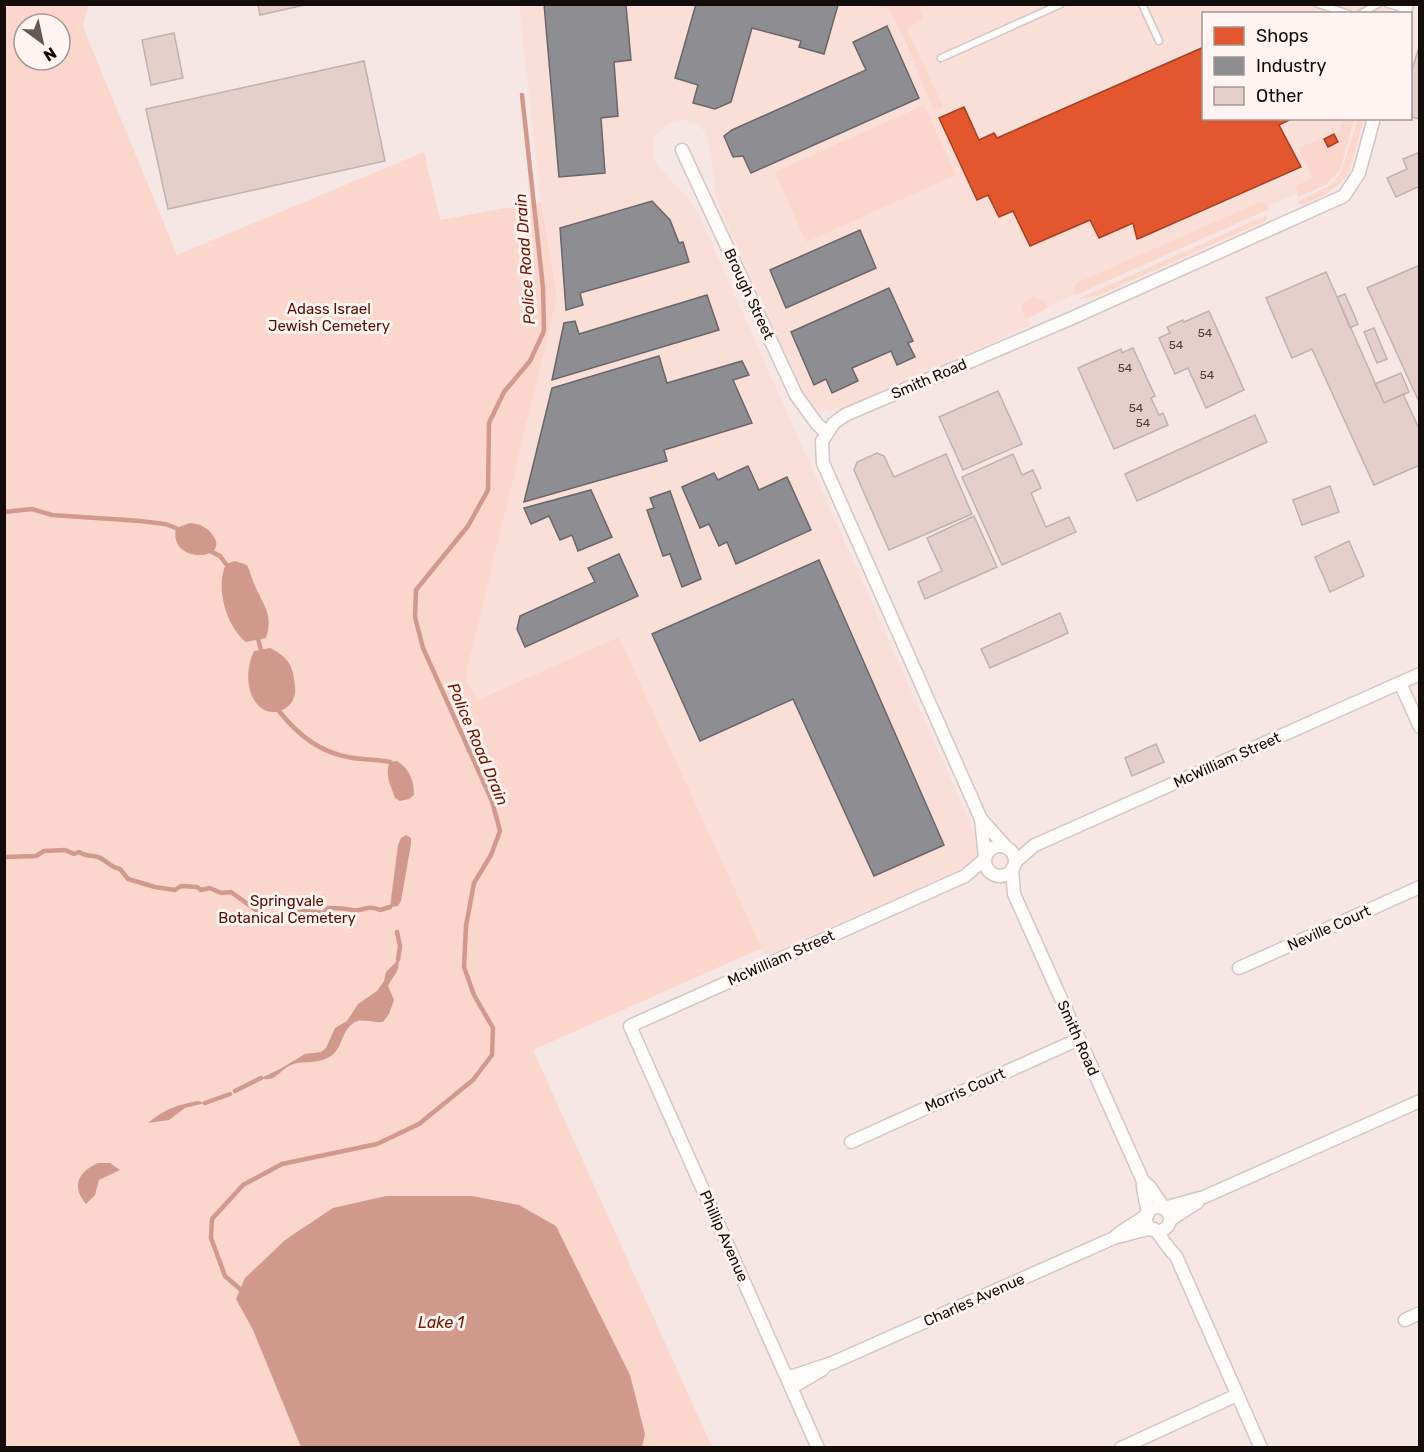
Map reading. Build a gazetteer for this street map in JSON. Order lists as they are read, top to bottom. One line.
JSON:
{"streets":{"street":["Brough Street","Smith Road","McWilliam Street","Neville Court","Morris Court","Phillip Avenue","Charles Avenue"]},"crossings":[["Brough Street","Smith Road"],["Smith Road","McWilliam Street"],["Smith Road","Morris Court"],["Smith Road","Charles Avenue"],["McWilliam Street","Phillip Avenue"],["Phillip Avenue","Charles Avenue"]],"water":["Police Road Drain","Lake 1"],"parks":["Adass Israel Jewish Cemetery","Springvale Botanical Cemetery"],"house_numbers":["54","54","54","54","54","54"],"legend":["Shops","Industry","Other"],"north":"bottom right"}
